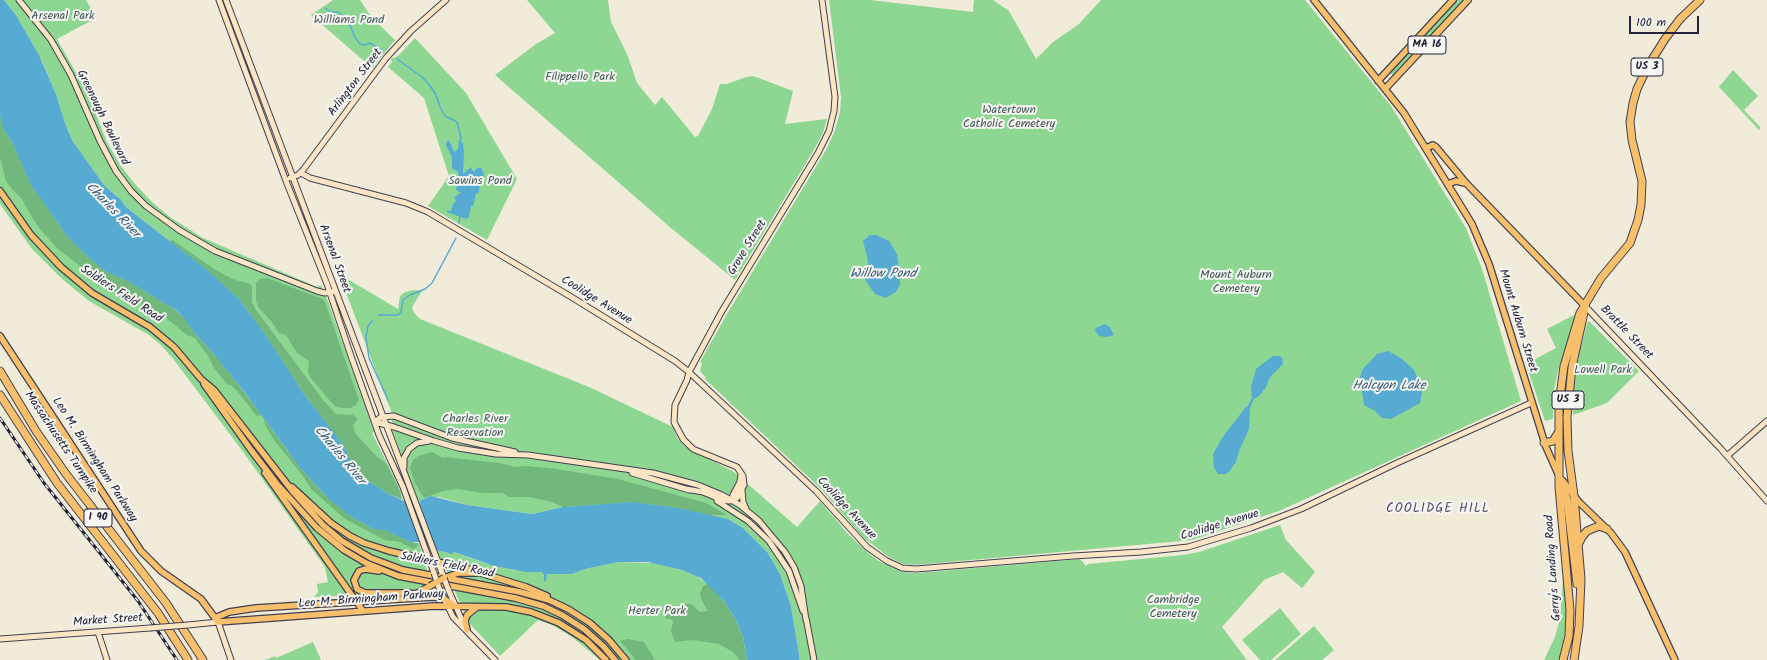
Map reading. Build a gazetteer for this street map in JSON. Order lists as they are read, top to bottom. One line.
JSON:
{"streets":{"highway":["US 3","Massachusetts Turnpike","I 90","Gerry's Landing Road"],"main road":["MA 16","Soldiers Field Road","Mount Auburn Street","Brattle Street","Leo M. Birmingham Parkway"],"street":["Arlington Street","Greenough Boulevard","Grove Street","Arsenal Street","Coolidge Avenue","Market Street"]},"crossings":[["MA 16","Mount Auburn Street"],["US 3","Mount Auburn Street"],["US 3","Brattle Street"],["US 3","Gerry's Landing Road"],["Arlington Street","Arsenal Street"],["Arlington Street","Coolidge Avenue"],["Greenough Boulevard","Arsenal Street"],["Grove Street","Coolidge Avenue"],["Arsenal Street","Leo M. Birmingham Parkway"],["Coolidge Avenue","Mount Auburn Street"],["Mount Auburn Street","Brattle Street"],["Mount Auburn Street","Gerry's Landing Road"],["Leo M. Birmingham Parkway","Market Street"]],"districts":["COOLIDGE HILL"],"water":["Charles River","Willow Pond","Halcyon Lake"],"parks":["Arsenal Park","Williams Pond","Filippello Park","Watertown Catholic Cemetery","Sawins Pond","Mount Auburn Cemetery","Lowell Park","Charles River Reservation","Cambridge Cemetery","Herter Park"],"scale_bar":"100 m"}
